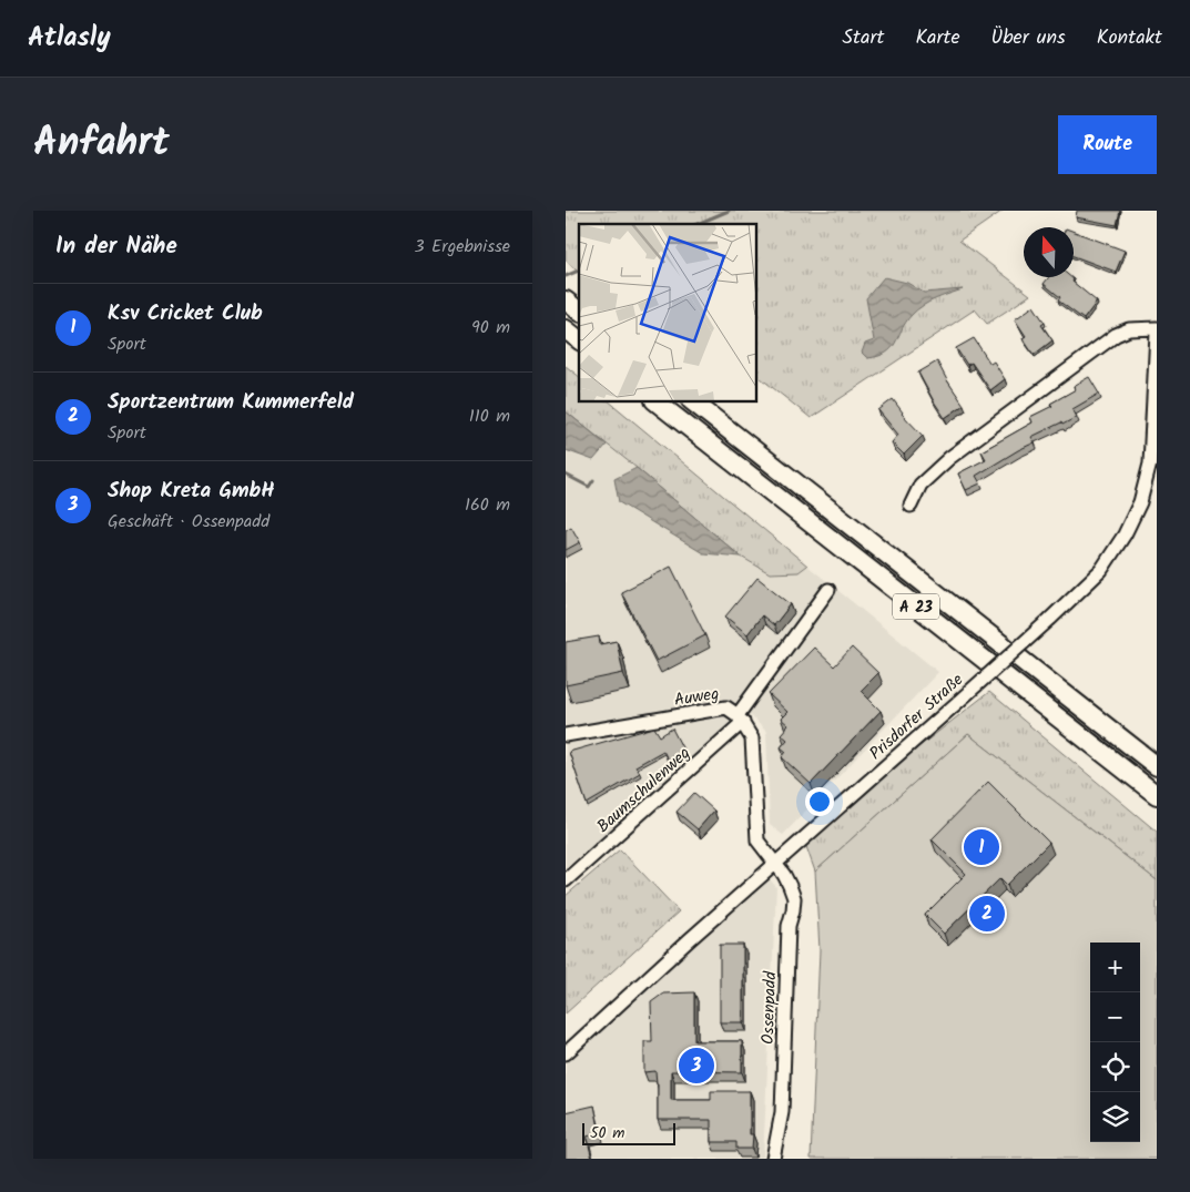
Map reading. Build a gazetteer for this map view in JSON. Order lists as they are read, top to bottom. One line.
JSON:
{"streets":{"highway":["A 23"],"street":["Auweg","Prisdorfer Straße","Baumschulenweg","Ossenpadd"]},"crossings":[["Auweg","Baumschulenweg"],["Prisdorfer Straße","Ossenpadd"]],"scale_bar":"50 m","north":"top","page":{"header":"Atlasly","nav":["Start","Karte","Über uns","Kontakt"],"title":"Anfahrt","buttons":"Route","heading":["In der Nähe","3 Ergebnisse"],"list":[{"mark":"1","name":"Ksv Cricket Club","note":"Sport","value":"90 m"},{"mark":"2","name":"Sportzentrum Kummerfeld","note":"Sport","value":"110 m"},{"mark":"3","name":"Shop Kreta GmbH","note":"Geschäft · Ossenpadd","value":"160 m"}],"pins":["1","2","3"],"map_buttons":["+","−"],"scale":"50 m"}}
